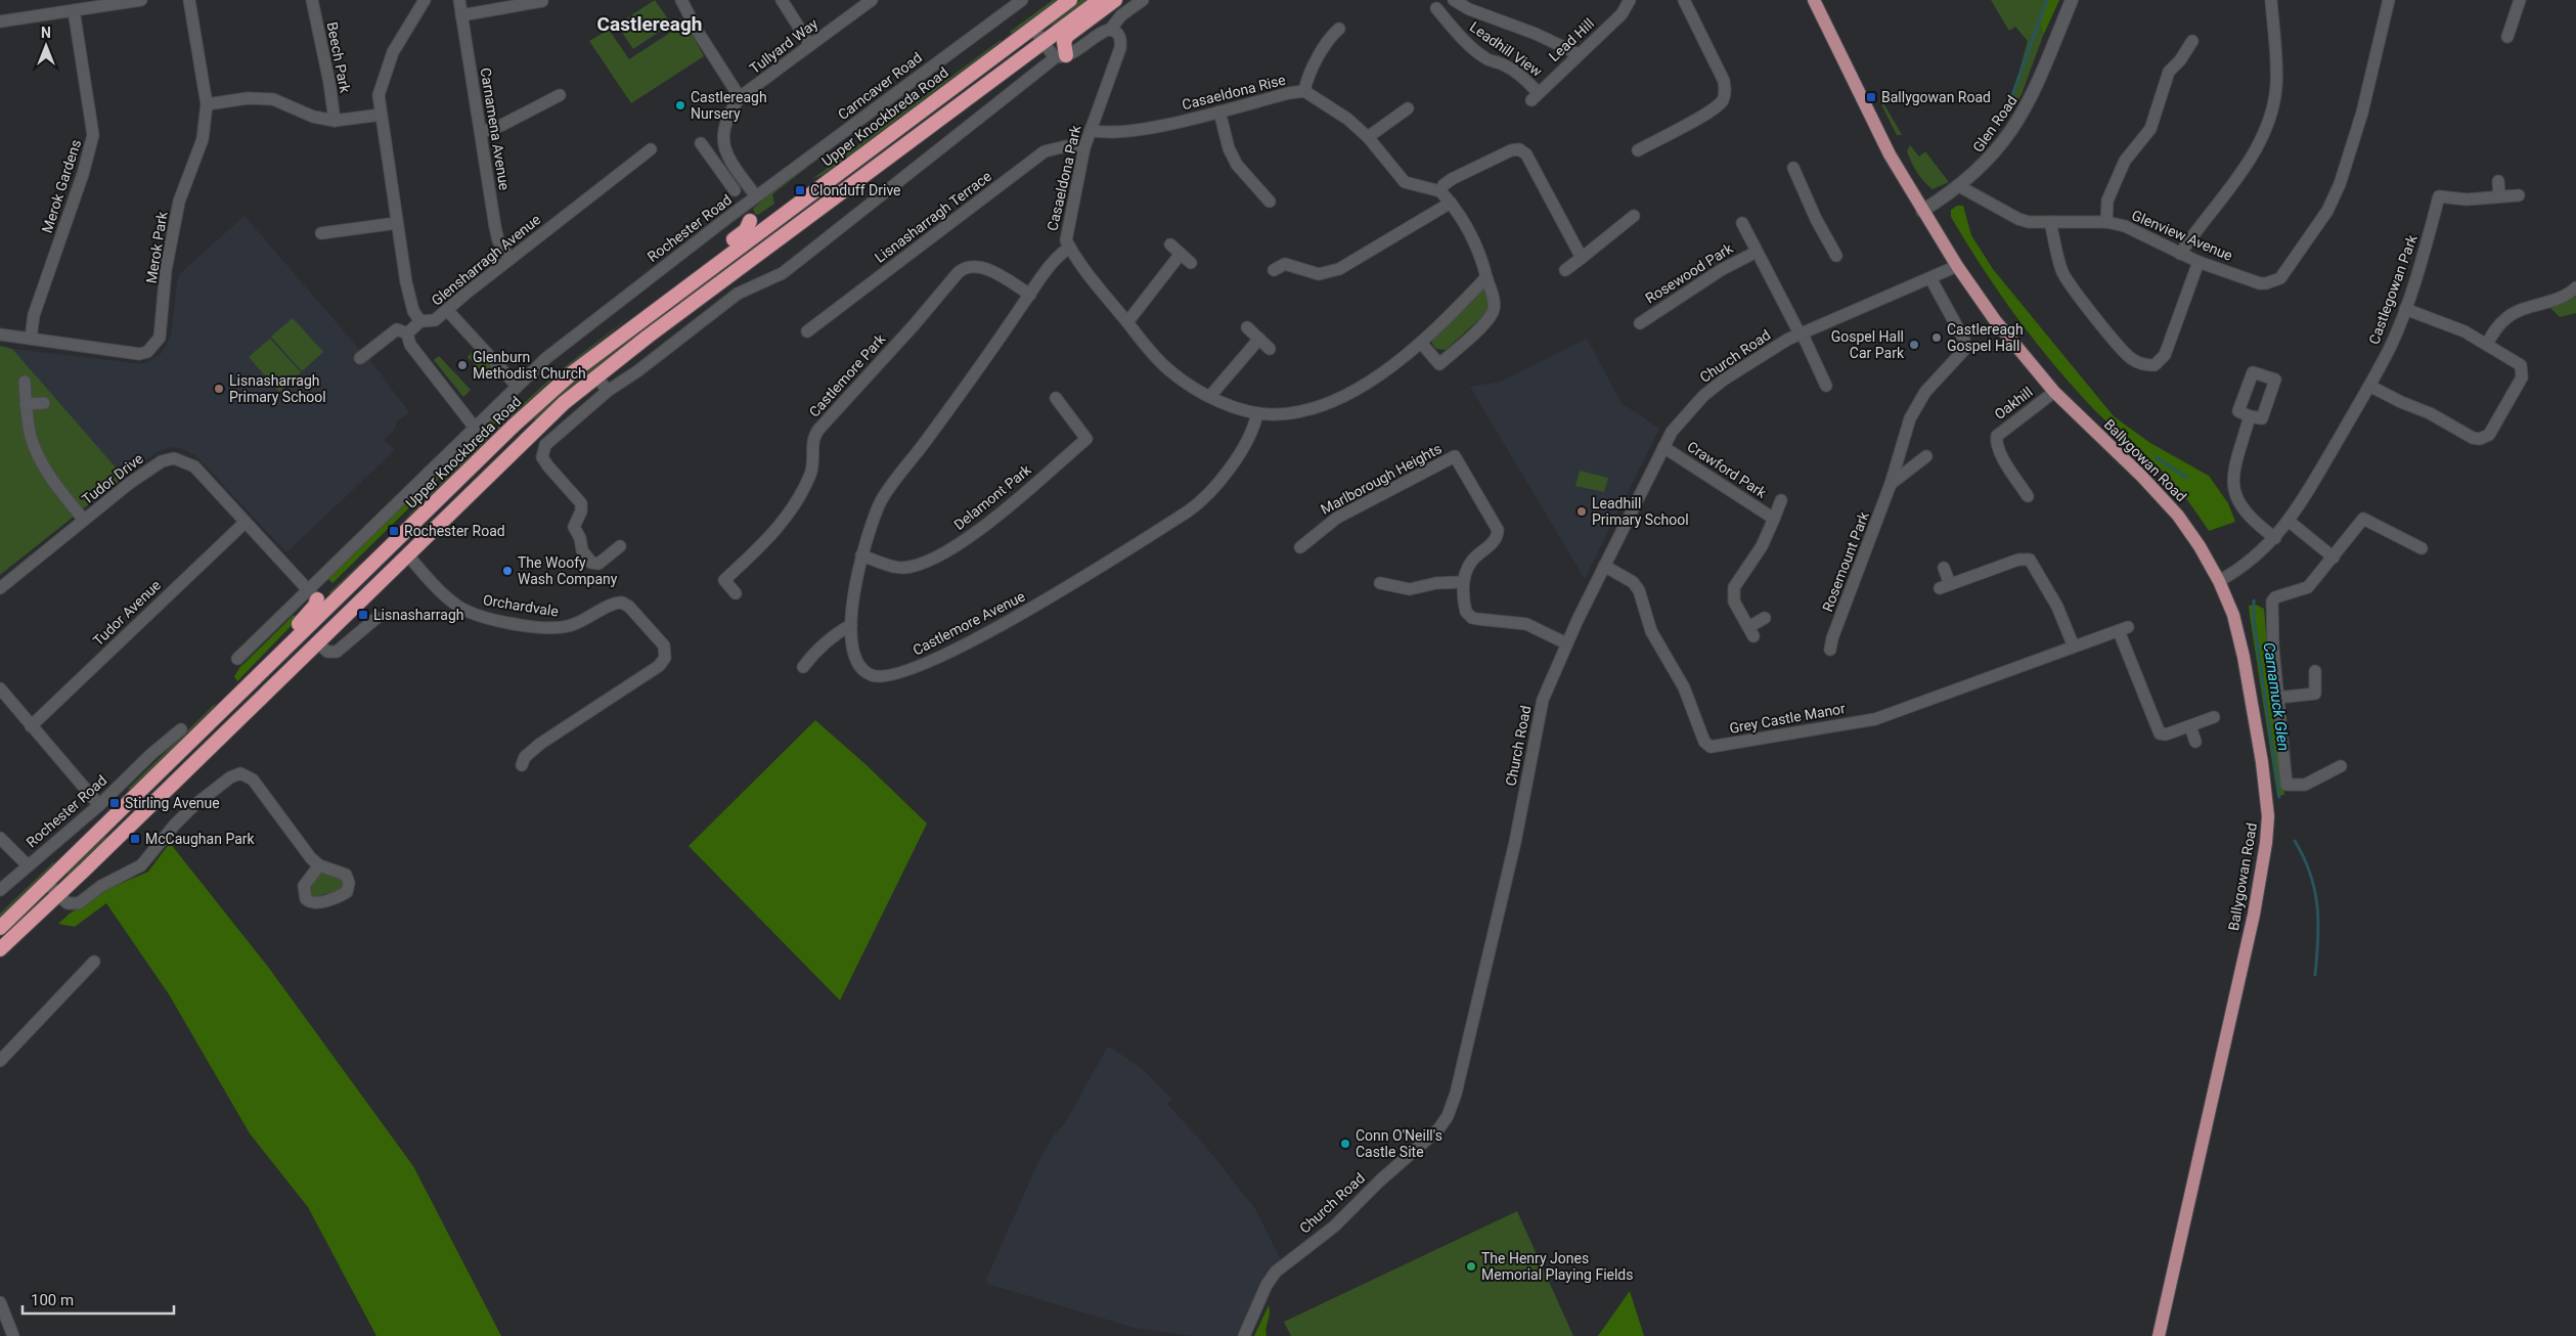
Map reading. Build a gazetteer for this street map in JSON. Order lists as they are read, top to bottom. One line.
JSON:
{"streets":{"highway":["Upper Knockbreda Road"],"main road":["Ballygowan Road"],"street":["Lead Hill","Tullyard Way","Leadhill View","Beech Park","Carncaver Road","Casaeldona Rise","Glen Road","Carnamena Avenue","Casaeldona Park","Merok Gardens","Lisnasharragh Terrace","Rochester Road","Glenview Avenue","Merok Park","Glensharragh Avenue","Rosewood Park","Castlegowan Park","Church Road","Castlemore Park","Oakhill","Crawford Park","Tudor Drive","Marlborough Heights","Delamont Park","Rosemount Park","Orchardvale","Tudor Avenue","Castlemore Avenue","Grey Castle Manor"]},"crossings":[["Lead Hill","Leadhill View"],["Carncaver Road","Rochester Road"],["Casaeldona Rise","Casaeldona Park"],["Upper Knockbreda Road","Rochester Road"],["Upper Knockbreda Road","Tudor Drive"],["Glen Road","Glenview Avenue"],["Glen Road","Ballygowan Road"],["Carnamena Avenue","Glensharragh Avenue"],["Casaeldona Park","Lisnasharragh Terrace"],["Casaeldona Park","Castlemore Avenue"],["Merok Gardens","Merok Park"],["Rochester Road","Tudor Drive"],["Rosewood Park","Church Road"],["Castlegowan Park","Ballygowan Road"],["Church Road","Ballygowan Road"],["Church Road","Crawford Park"],["Church Road","Rosemount Park"],["Church Road","Grey Castle Manor"],["Castlemore Park","Castlemore Avenue"],["Oakhill","Ballygowan Road"],["Tudor Drive","Tudor Avenue"],["Delamont Park","Castlemore Avenue"]],"districts":["Castlereagh"],"water":["Carnamuck Glen"],"places":{"transit":["Ballygowan Road","Clonduff Drive","Rochester Road","Lisnasharragh","Stirling Avenue","McCaughan Park"],"other":["Castlereagh Nursery","Castlereagh Gospel Hall","Gospel Hall Car Park","Glenburn Methodist Church","Lisnasharragh Primary School","Leadhill Primary School","The Woofy Wash Company","Conn O'Neill's Castle Site","The Henry Jones Memorial Playing Fields"]},"scale_bar":"100 m","north":"top"}
